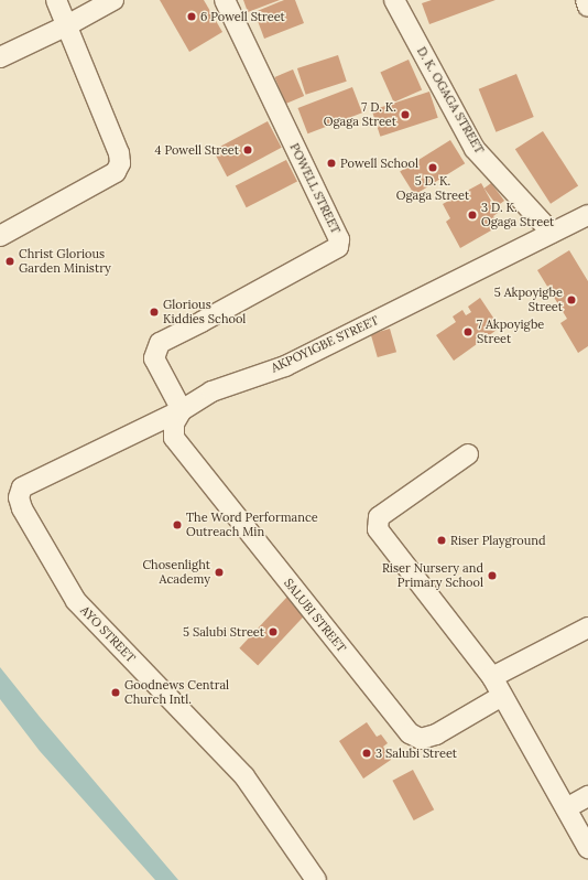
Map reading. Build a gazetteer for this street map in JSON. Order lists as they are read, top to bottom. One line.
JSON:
{"streets":{"street":["D. K. OGAGA STREET","POWELL STREET","AKPOYIGBE STREET","SALUBI STREET","AYO STREET"]},"crossings":[["D. K. OGAGA STREET","AKPOYIGBE STREET"],["POWELL STREET","AKPOYIGBE STREET"],["POWELL STREET","SALUBI STREET"],["AKPOYIGBE STREET","SALUBI STREET"],["AKPOYIGBE STREET","AYO STREET"]],"places":["6 Powell Street","7 D. K. Ogaga Street","4 Powell Street","Powell School","5 D. K. Ogaga Street","3 D. K. Ogaga Street","Christ Glorious Garden Ministry","5 Akpoyigbe Street","Glorious Kiddies School","7 Akpoyigbe Street","The Word Performance Outreach Min","Riser Playground","Chosenlight Academy","Riser Nursery and Primary School","5 Salubi Street","Goodnews Central Church Intl.","3 Salubi Street"]}
